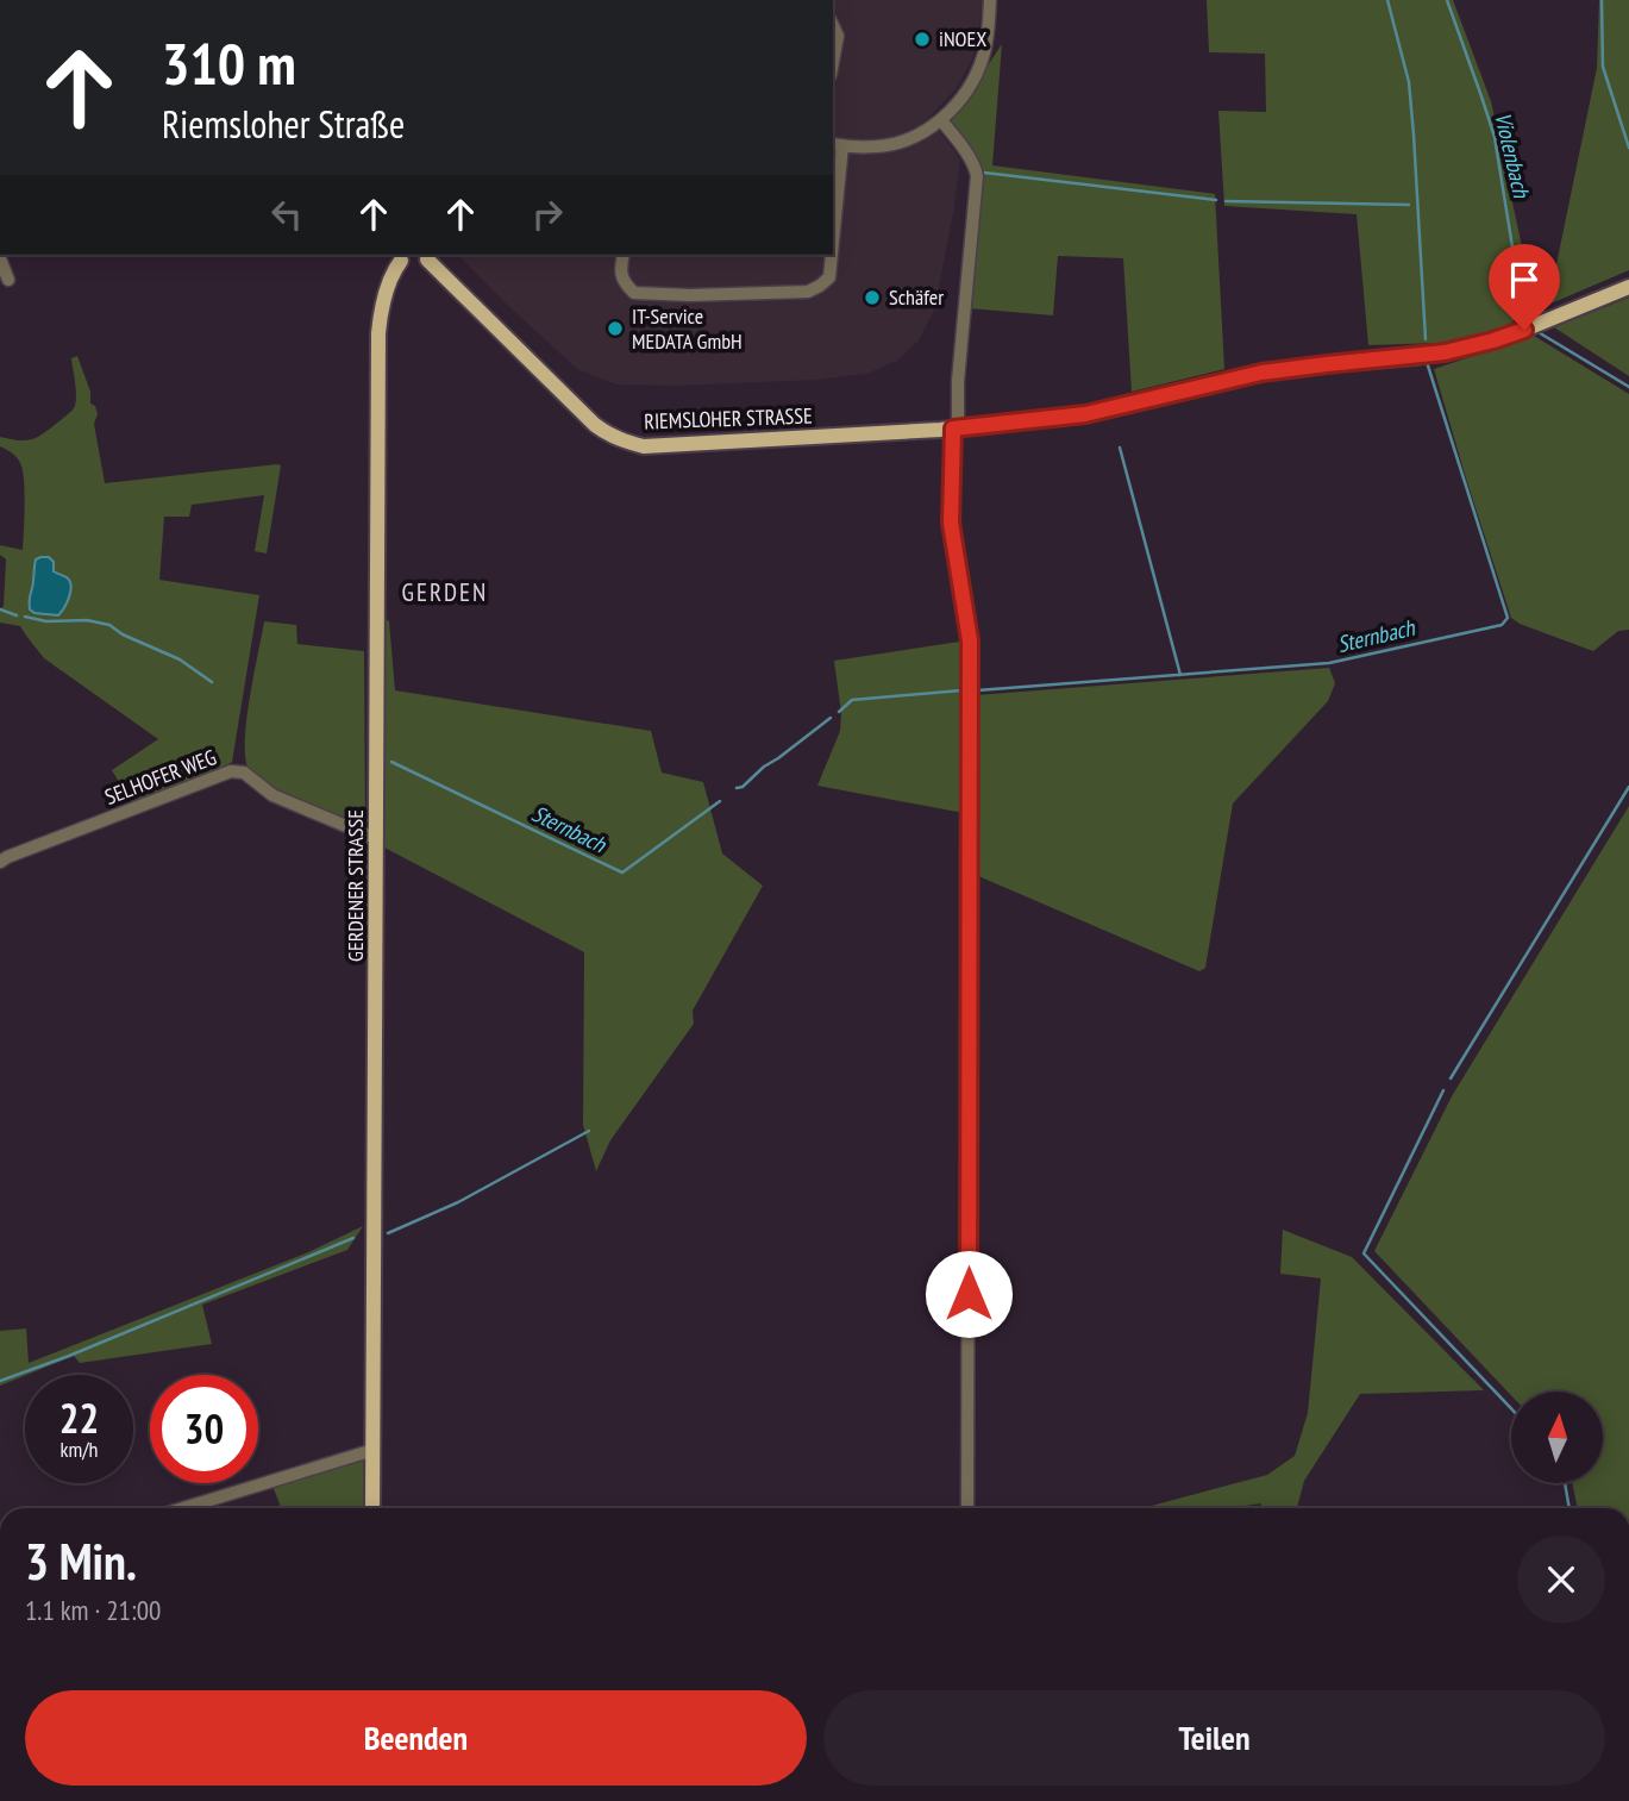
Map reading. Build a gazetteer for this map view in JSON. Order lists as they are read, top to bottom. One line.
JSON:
{"streets":{"main road":["RIEMSLOHER STRASSE","GERDENER STRASSE"],"street":["SELHOFER WEG"]},"crossings":[["SELHOFER WEG","GERDENER STRASSE"]],"districts":["GERDEN"],"water":["Violenbach","Sternbach"],"places":["iNOEX","Schäfer","IT-Service MEDATA GmbH"],"north":"top","page":{"turn":["310 m","Riemsloher Straße"],"speed":"22 km/h","limit":"30","heading":["3 Min.","1.1 km · 21:00"],"buttons":["Beenden","Teilen"]}}
